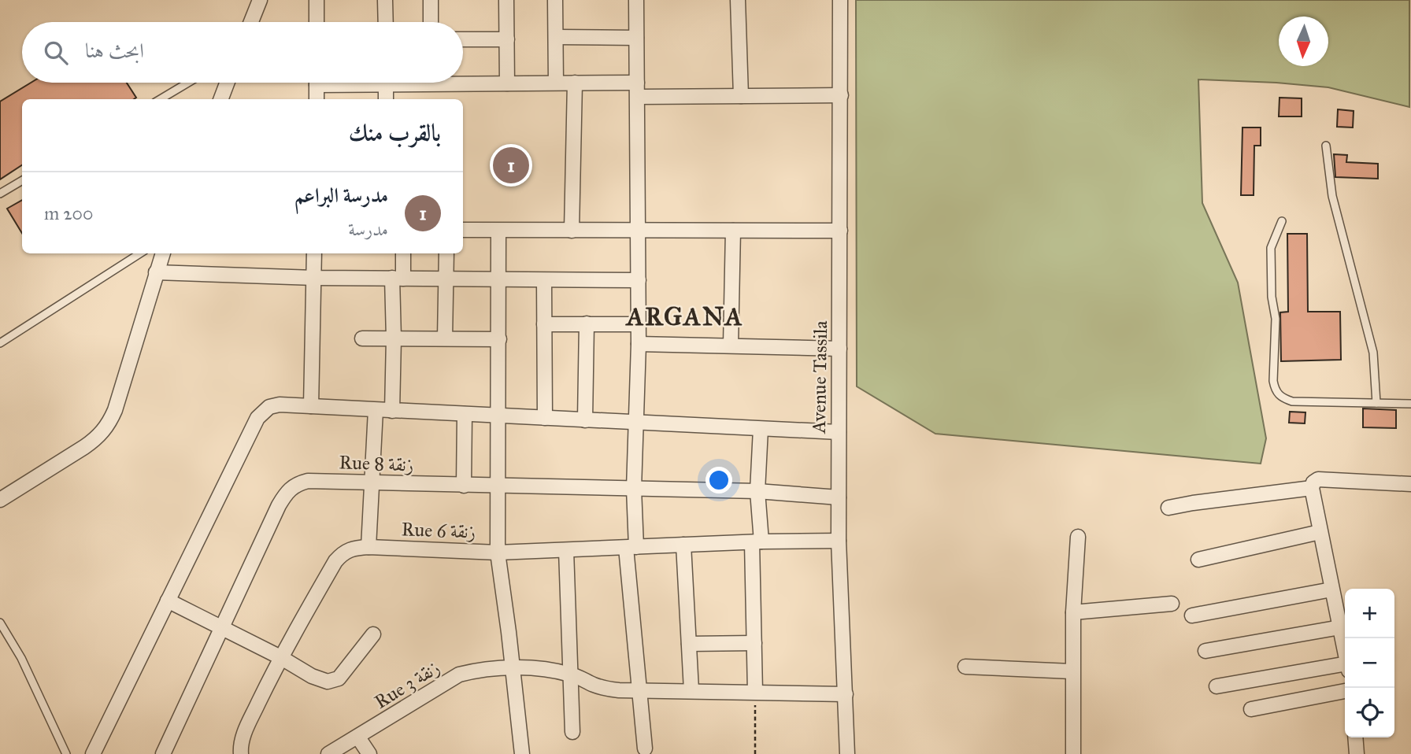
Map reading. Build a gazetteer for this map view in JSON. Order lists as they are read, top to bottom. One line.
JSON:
{"streets":{"street":["Avenue Tassila","Rue 8 زنقة","Rue 6 زنقة","Rue 3 زنقة"]},"crossings":[["Avenue Tassila","Rue 8 زنقة"],["Avenue Tassila","Rue 6 زنقة"],["Avenue Tassila","Rue 3 زنقة"]],"districts":["ARGANA"],"north":"bottom","page":{"search":"ابحث هنا","heading":"بالقرب منك","pins":"1","list":[{"mark":"1","name":"مدرسة البراعم","note":"مدرسة","value":"200 m"}],"map_buttons":["+","−"]}}
